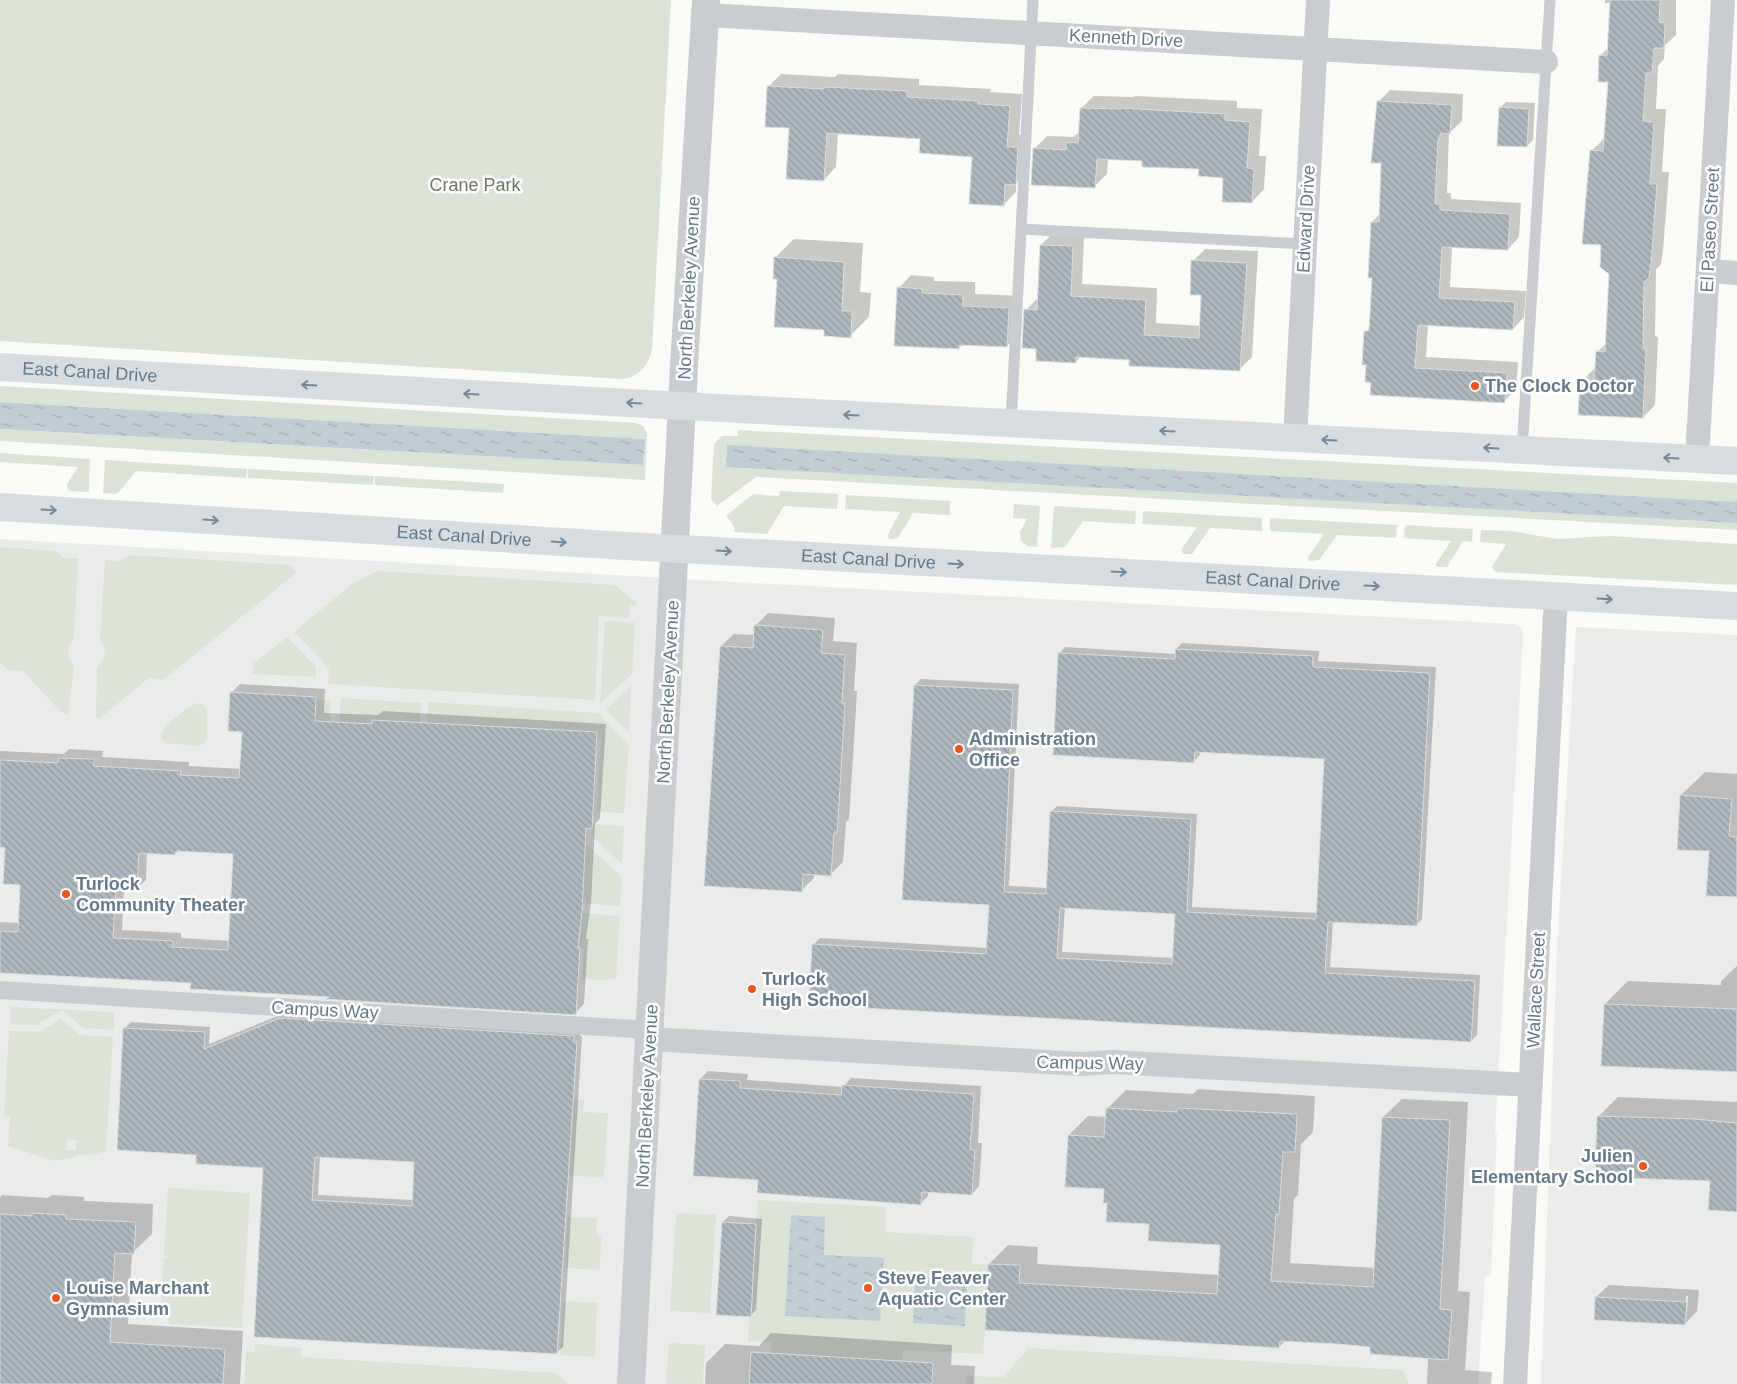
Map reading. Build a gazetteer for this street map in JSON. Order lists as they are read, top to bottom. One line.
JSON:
{"streets":{"main road":["East Canal Drive"],"street":["Kenneth Drive","Edward Drive","El Paseo Street","North Berkeley Avenue","Wallace Street","Campus Way"]},"crossings":[["Kenneth Drive","Edward Drive"],["Kenneth Drive","North Berkeley Avenue"],["Edward Drive","East Canal Drive"],["El Paseo Street","East Canal Drive"],["North Berkeley Avenue","East Canal Drive"],["North Berkeley Avenue","Campus Way"],["East Canal Drive","Wallace Street"],["Wallace Street","Campus Way"]],"parks":["Crane Park"],"places":["The Clock Doctor","Administration Office","Turlock Community Theater","Turlock High School","Julien Elementary School","Steve Feaver Aquatic Center","Louise Marchant Gymnasium"]}
